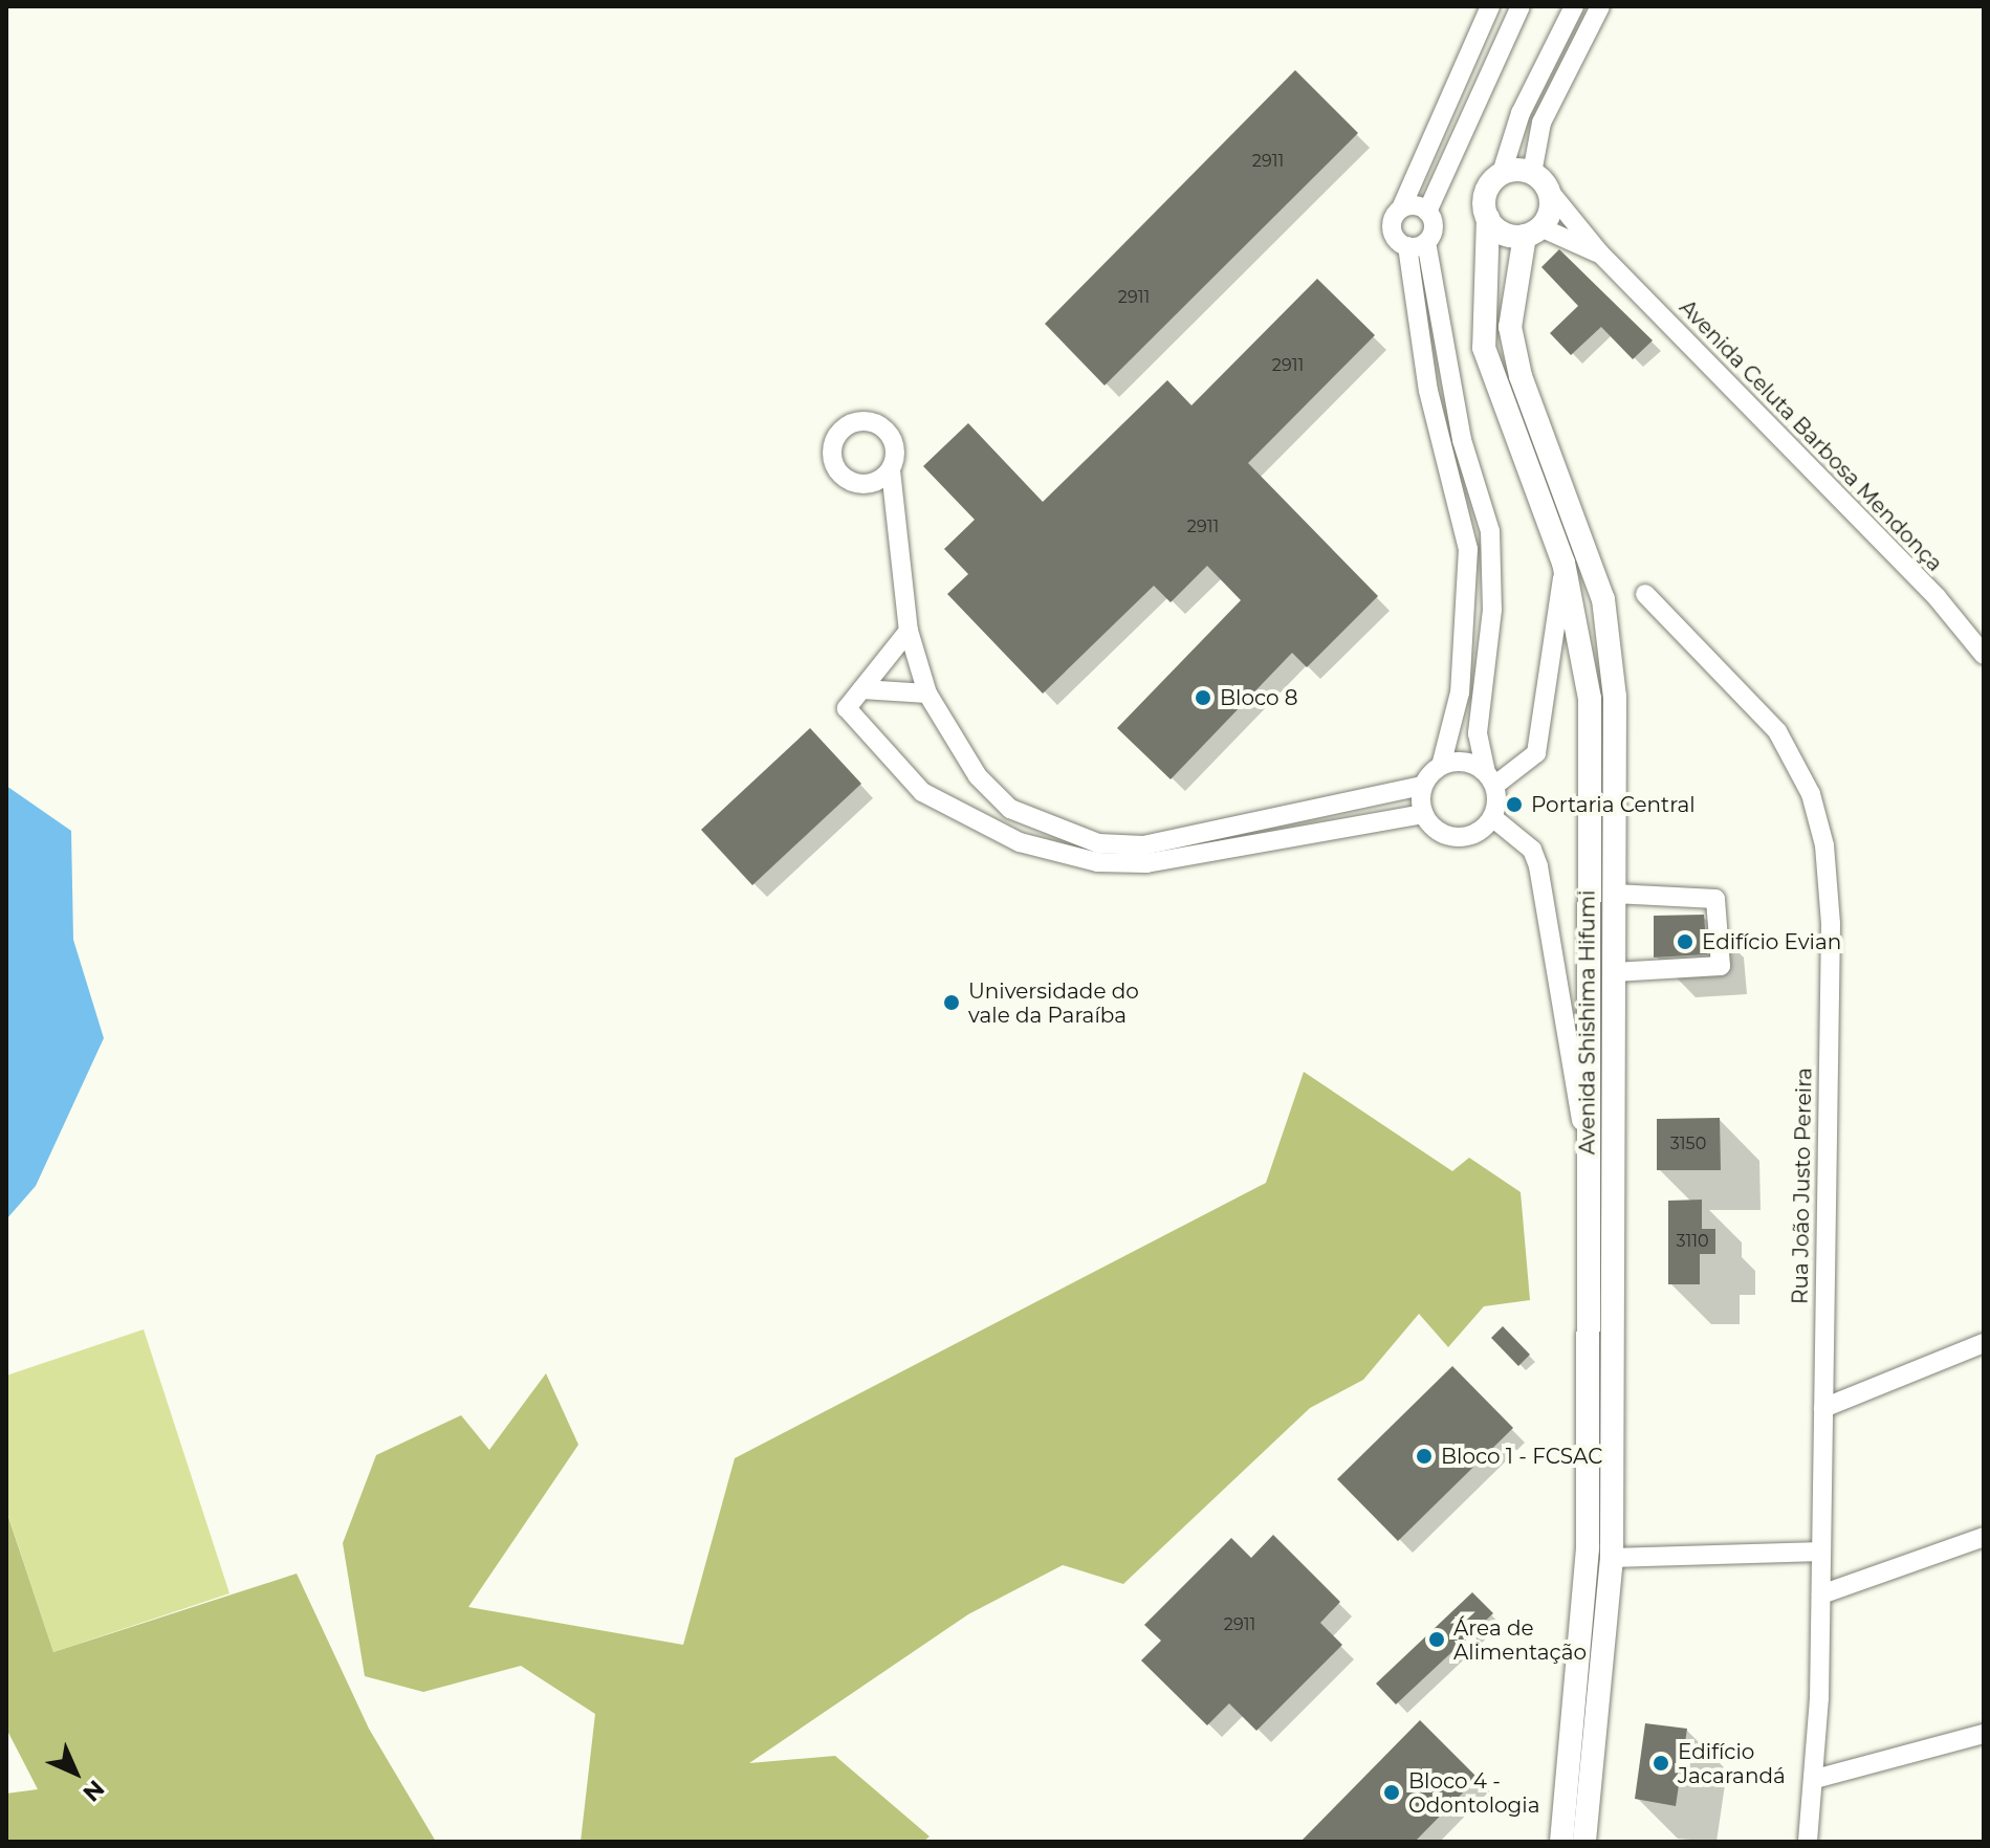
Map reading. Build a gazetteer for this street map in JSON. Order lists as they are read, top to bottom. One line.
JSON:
{"streets":{"street":["Avenida Celuta Barbosa Mendonça","Avenida Shishima Hifumi","Rua João Justo Pereira"]},"crossings":[["Avenida Celuta Barbosa Mendonça","Avenida Shishima Hifumi"]],"places":["Bloco 8","Portaria Central","Edifício Evian","Universidade do vale da Paraíba","Bloco 1 - FCSAC","Área de Alimentação","Edifício Jacarandá","Bloco 4 - Odontologia"],"house_numbers":["2911","2911","2911","2911","3150","3110","2911"],"north":"bottom right"}
